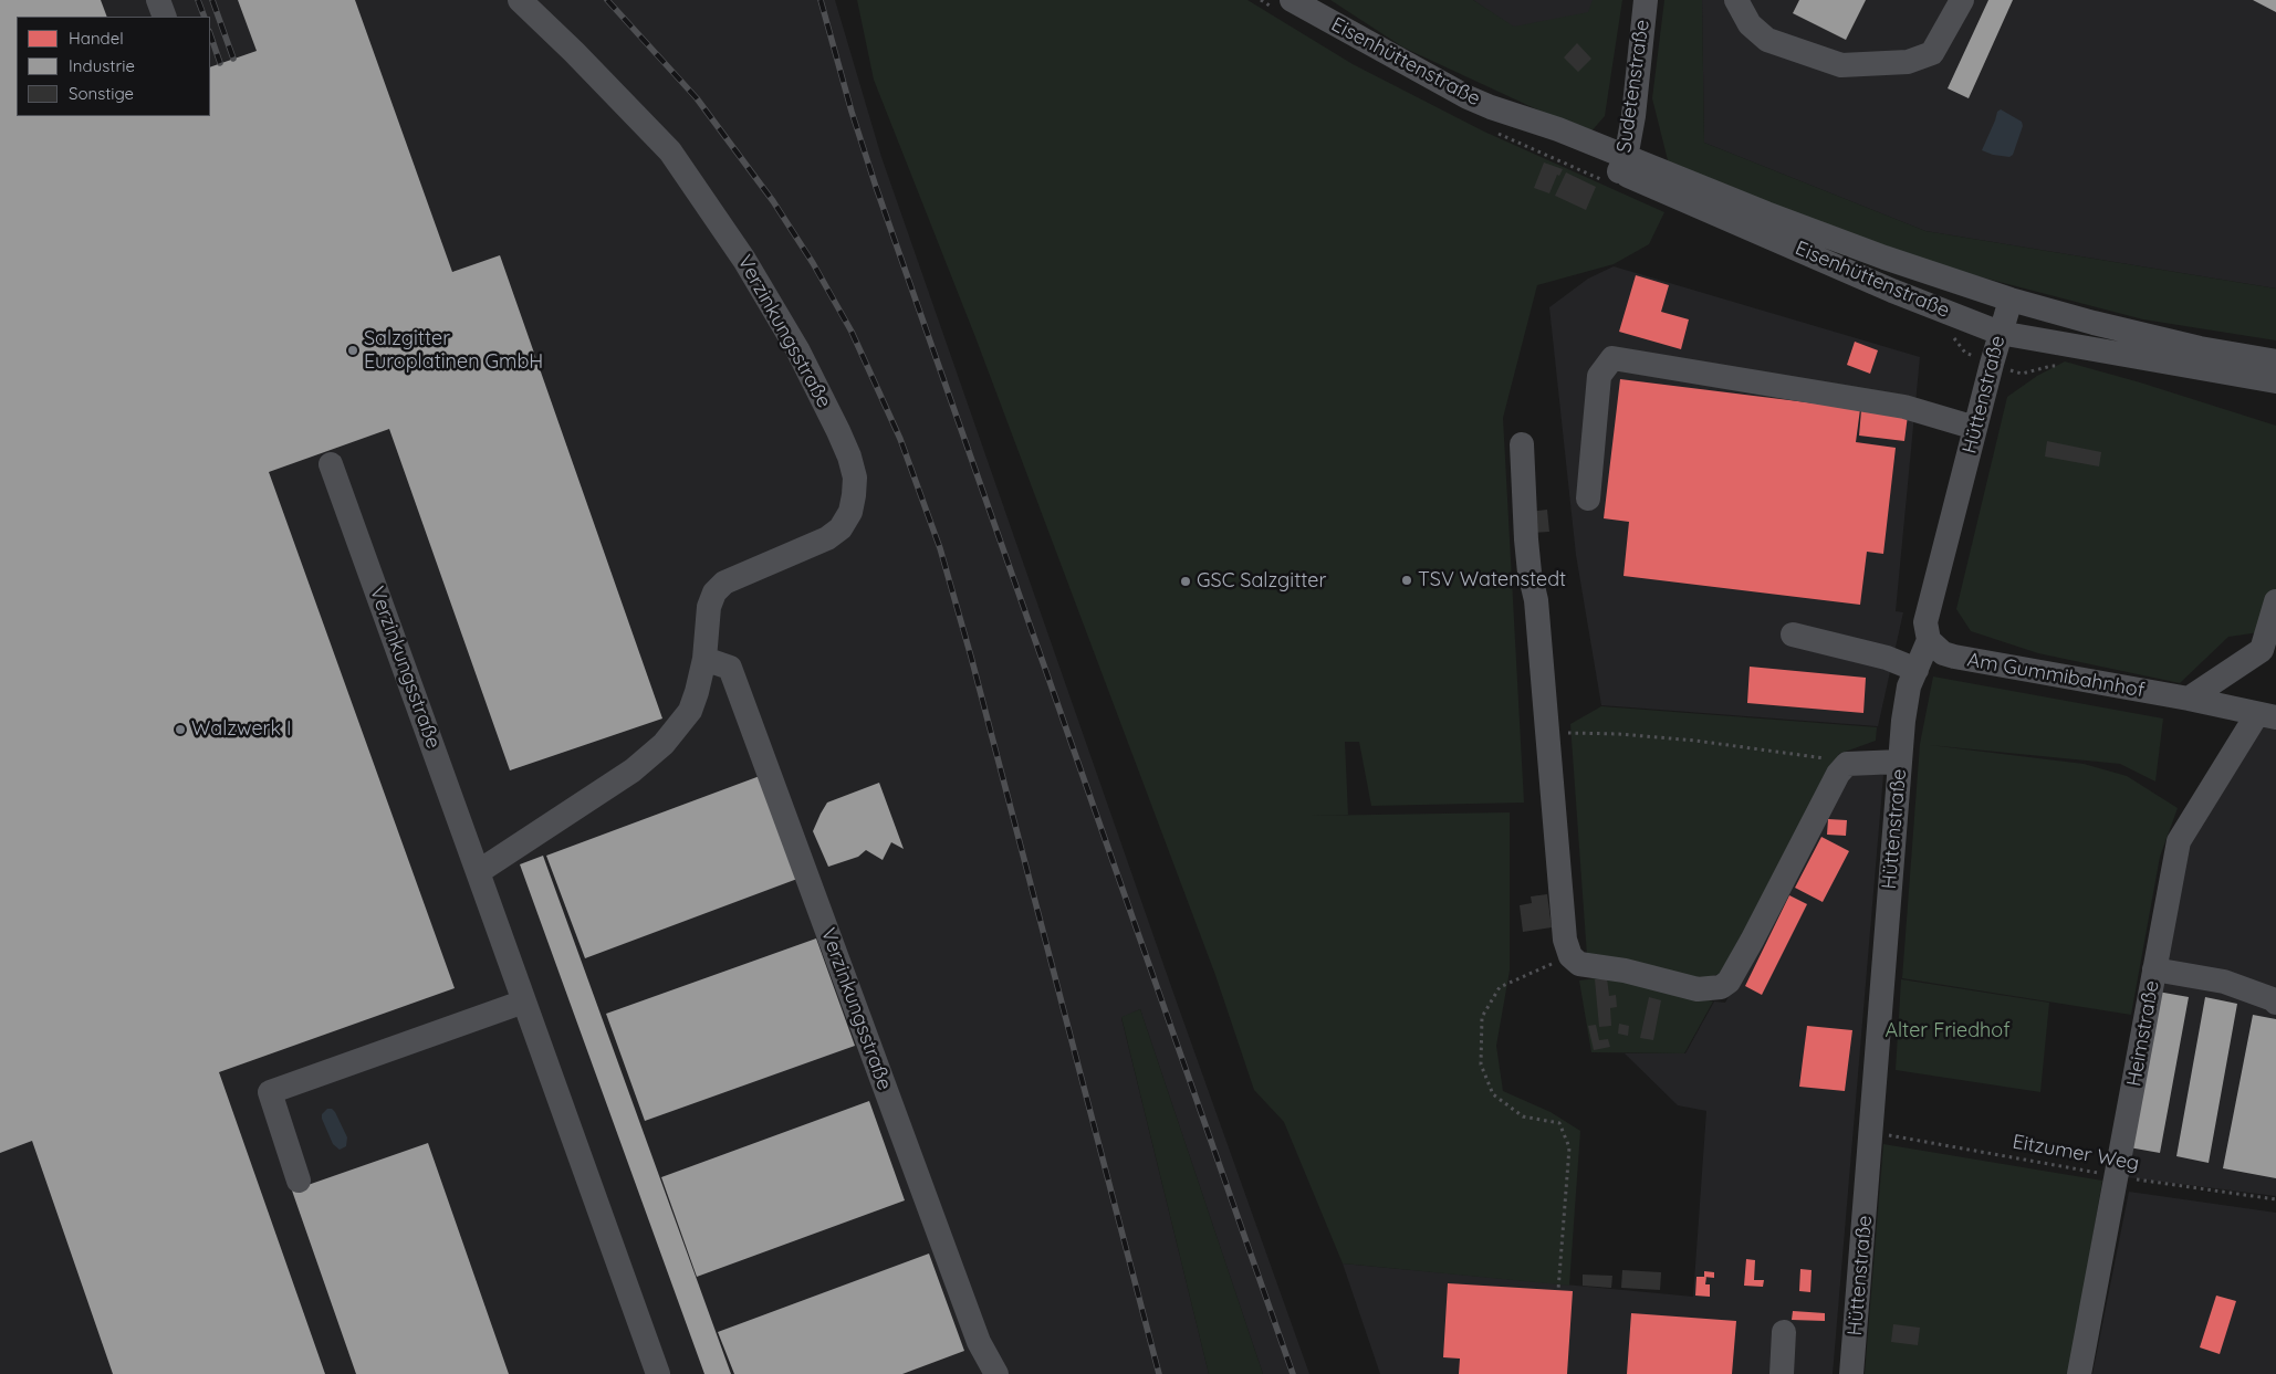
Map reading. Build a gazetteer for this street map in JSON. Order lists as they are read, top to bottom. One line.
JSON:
{"streets":{"street":["Eisenhüttenstraße","Sudetenstraße","Verzinkungsstraße","Hüttenstraße","Am Gummibahnhof","Heimstraße"],"path":["Eitzumer Weg"]},"crossings":[["Eisenhüttenstraße","Sudetenstraße"],["Eisenhüttenstraße","Hüttenstraße"],["Hüttenstraße","Am Gummibahnhof"],["Hüttenstraße","Eitzumer Weg"],["Am Gummibahnhof","Heimstraße"],["Heimstraße","Eitzumer Weg"]],"parks":["Alter Friedhof"],"places":["Salzgitter Europlatinen GmbH","TSV Watenstedt","GSC Salzgitter","Walzwerk I"],"legend":["Handel","Industrie","Sonstige"]}
